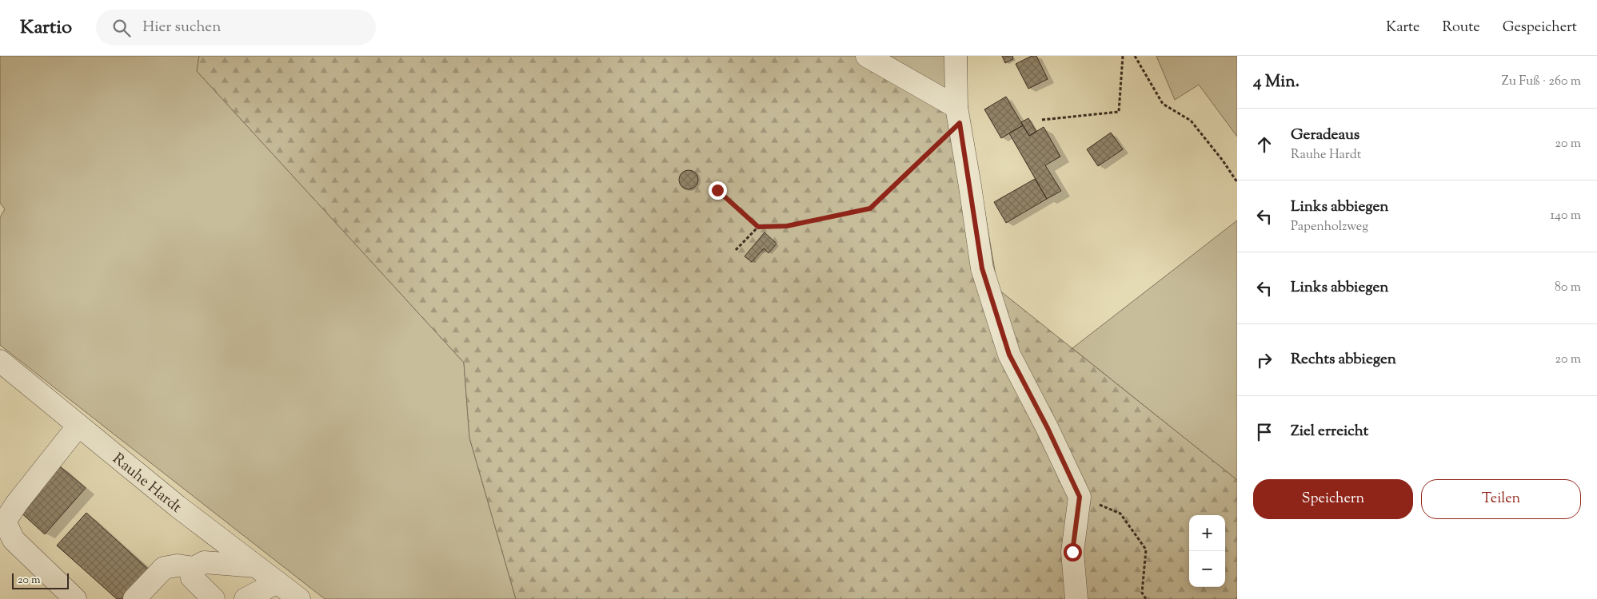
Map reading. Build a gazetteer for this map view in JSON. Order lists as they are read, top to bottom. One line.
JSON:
{"streets":{"street":["Rauhe Hardt"]},"scale_bar":"20 m","page":{"header":"Kartio","search":"Hier suchen","nav":["Karte","Route","Gespeichert"],"heading":["4 Min.","Zu Fuß · 260 m"],"list":[["Geradeaus","Rauhe Hardt","20 m"],["Links abbiegen","Papenholzweg","140 m"],["Links abbiegen","80 m"],["Rechts abbiegen","20 m"],"Ziel erreicht"],"buttons":["Speichern","Teilen"],"map_buttons":["+","−"],"scale":"20 m"}}
